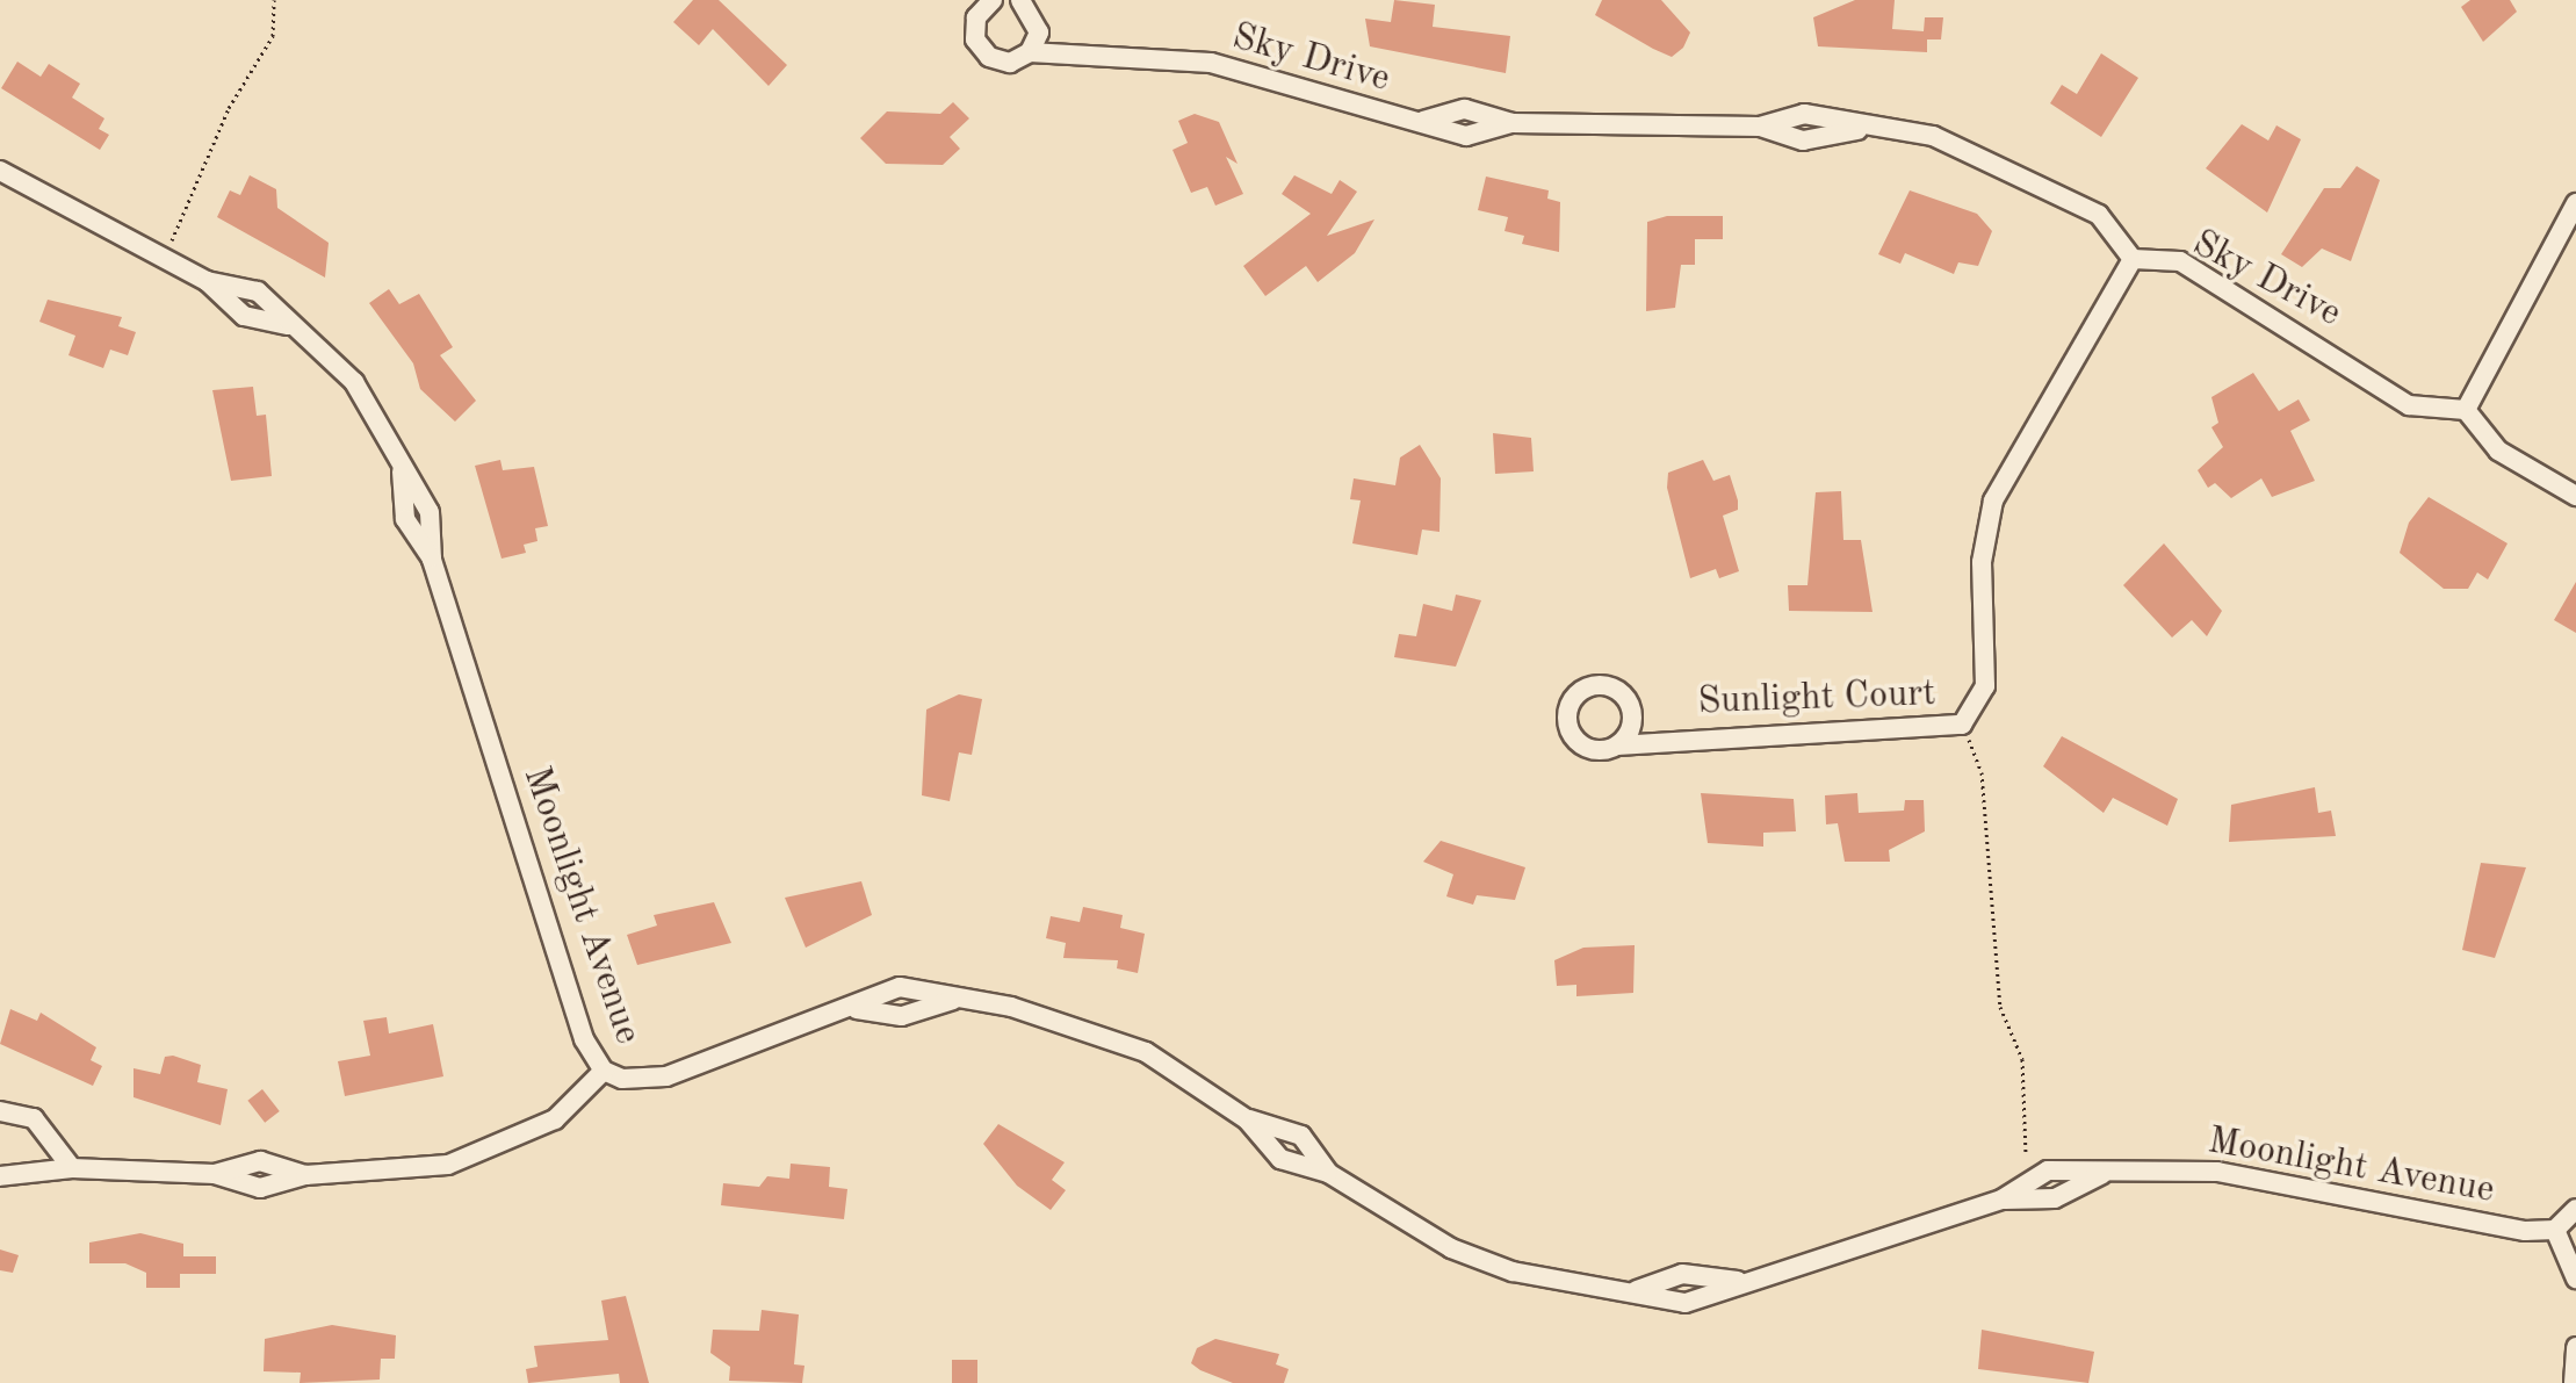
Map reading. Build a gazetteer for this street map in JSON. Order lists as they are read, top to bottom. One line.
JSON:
{"streets":{"street":["Sky Drive","Sunlight Court","Moonlight Avenue"]},"crossings":[["Sky Drive","Sunlight Court"]]}
